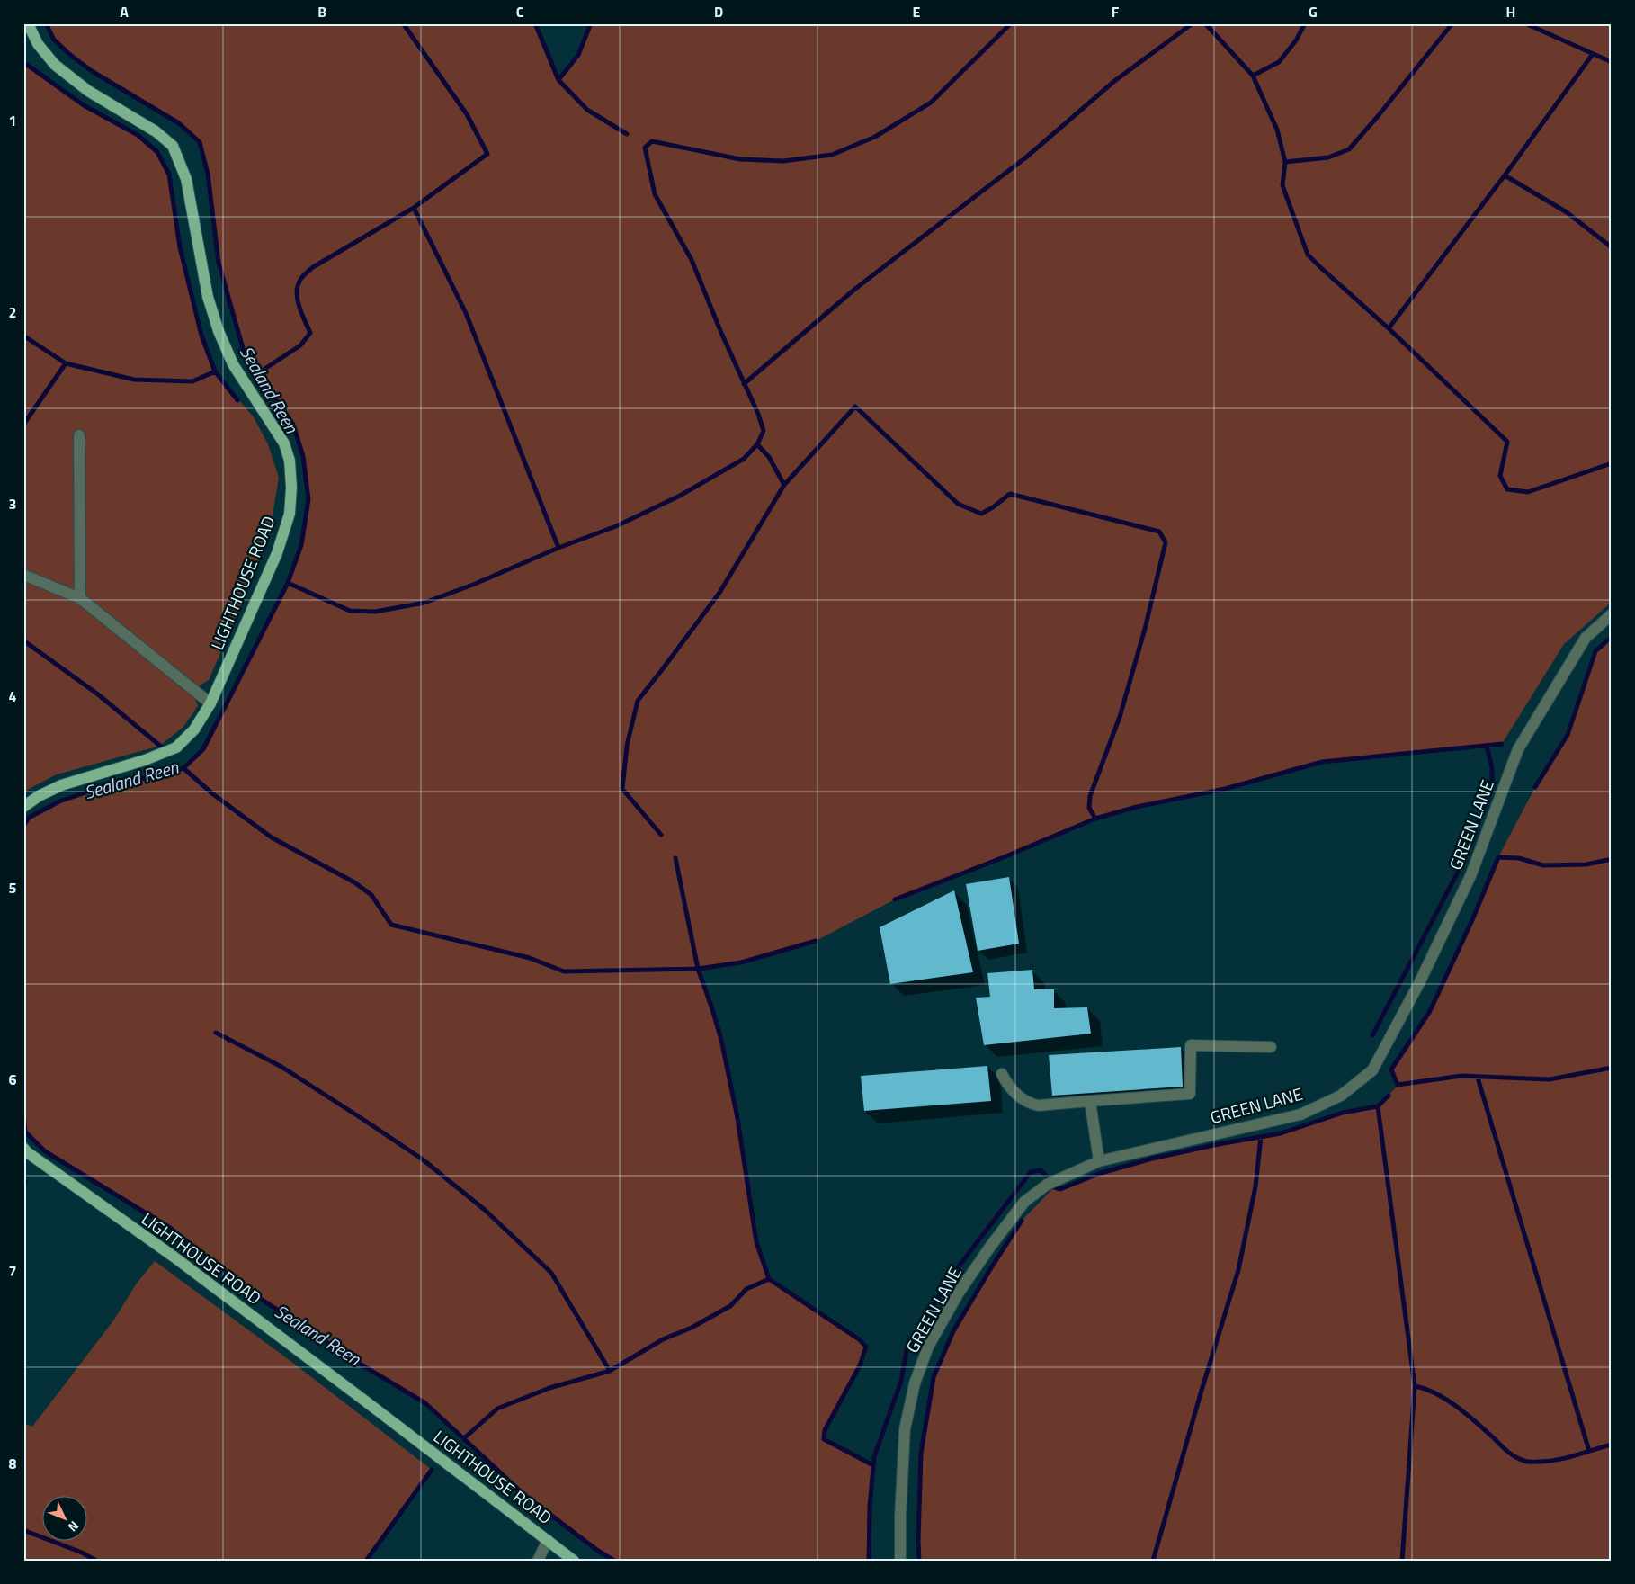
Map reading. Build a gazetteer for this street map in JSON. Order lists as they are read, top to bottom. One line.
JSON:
{"streets":{"main road":["LIGHTHOUSE ROAD"],"street":["GREEN LANE"]},"water":["Sealand Reen"],"north":"bottom right","grid":{"columns":["A","B","C","D","E","F","G","H"],"rows":["1","2","3","4","5","6","7","8"]}}
